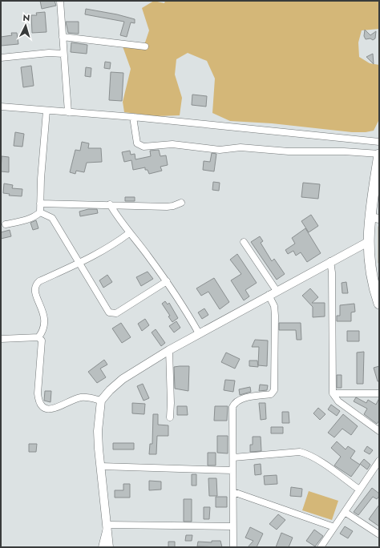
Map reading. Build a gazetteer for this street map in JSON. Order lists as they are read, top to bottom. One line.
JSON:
{"north":"top"}
